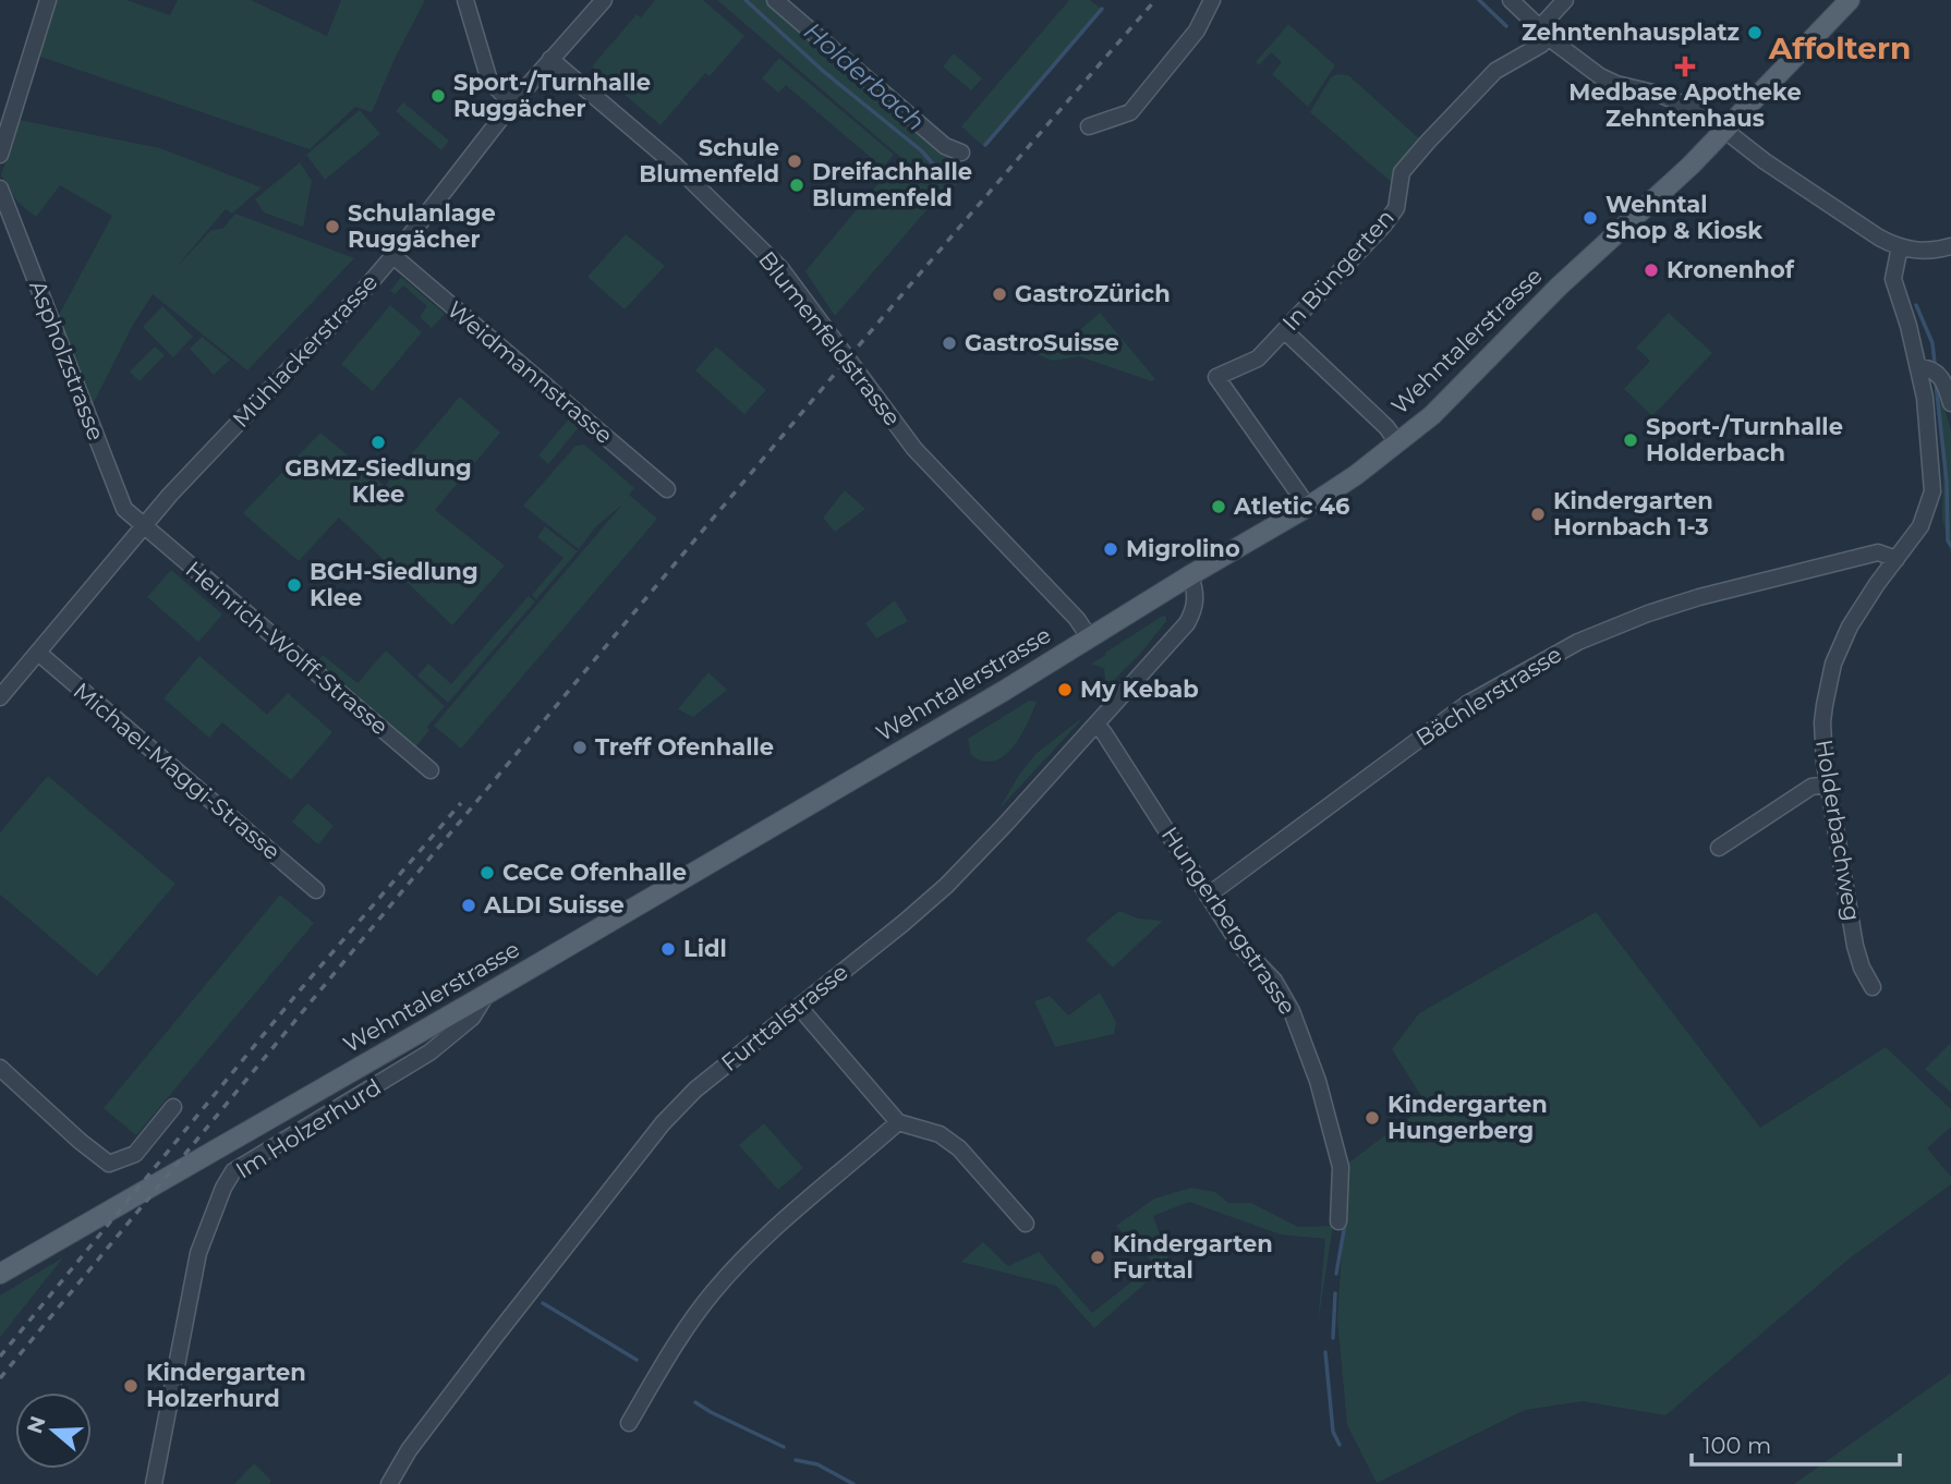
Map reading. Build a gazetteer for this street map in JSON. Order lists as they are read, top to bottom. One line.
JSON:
{"streets":{"main road":["Wehntalerstrasse"],"street":["In Büngerten","Blumenfeldstrasse","Mühlackerstrasse","Aspholzstrasse","Weidmannstrasse","Heinrich-Wolff-Strasse","Bächlerstrasse","Michael-Maggi-Strasse","Holderbachweg","Hungerbergstrasse","Furttalstrasse","Im Holzerhurd"]},"crossings":[["In Büngerten","Wehntalerstrasse"],["Blumenfeldstrasse","Wehntalerstrasse"],["Blumenfeldstrasse","Mühlackerstrasse"],["Wehntalerstrasse","Furttalstrasse"],["Wehntalerstrasse","Im Holzerhurd"],["Mühlackerstrasse","Aspholzstrasse"],["Mühlackerstrasse","Weidmannstrasse"],["Mühlackerstrasse","Heinrich-Wolff-Strasse"],["Mühlackerstrasse","Michael-Maggi-Strasse"],["Aspholzstrasse","Heinrich-Wolff-Strasse"],["Bächlerstrasse","Holderbachweg"],["Bächlerstrasse","Hungerbergstrasse"],["Hungerbergstrasse","Furttalstrasse"]],"districts":["Affoltern"],"water":["Holderbach"],"places":{"other":["Zehntenhausplatz","Sport-/Turnhalle Ruggächer","Schule Blumenfeld","Dreifachhalle Blumenfeld","Wehntal Shop & Kiosk","Schulanlage Ruggächer","Kronenhof","GastroZürich","GastroSuisse","Sport-/Turnhalle Holderbach","GBMZ-Siedlung Klee","Atletic 46","Kindergarten Hornbach 1-3","Migrolino","BGH-Siedlung Klee","My Kebab","Treff Ofenhalle","CeCe Ofenhalle","ALDI Suisse","Lidl","Kindergarten Hungerberg","Kindergarten Furttal","Kindergarten Holzerhurd"],"health":["Medbase Apotheke Zehntenhaus"]},"scale_bar":"100 m","north":"left"}
